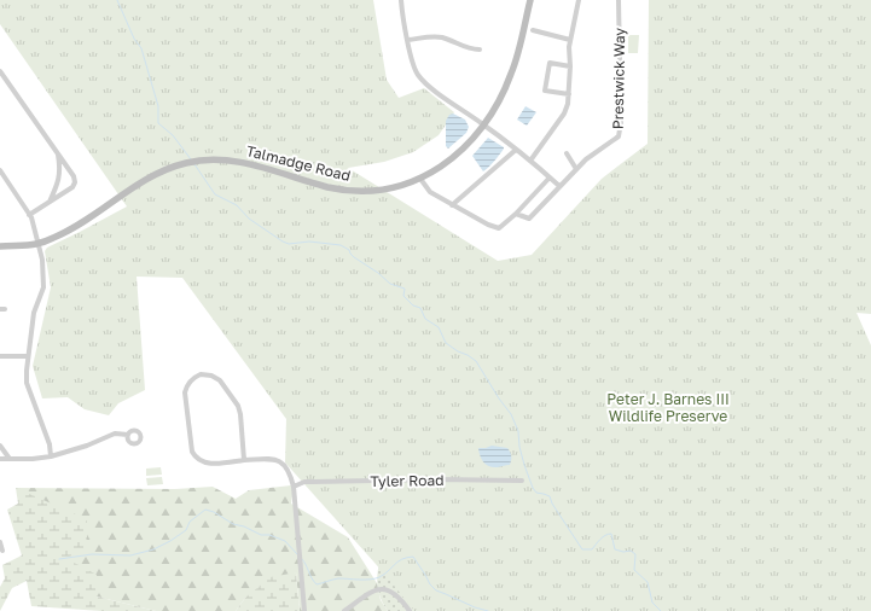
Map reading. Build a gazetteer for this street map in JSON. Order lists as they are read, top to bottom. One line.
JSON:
{"streets":{"street":["Prestwick Way","Talmadge Road","Tyler Road"]},"crossings":[["Prestwick Way","Talmadge Road"]],"parks":["Peter J. Barnes III Wildlife Preserve"]}
